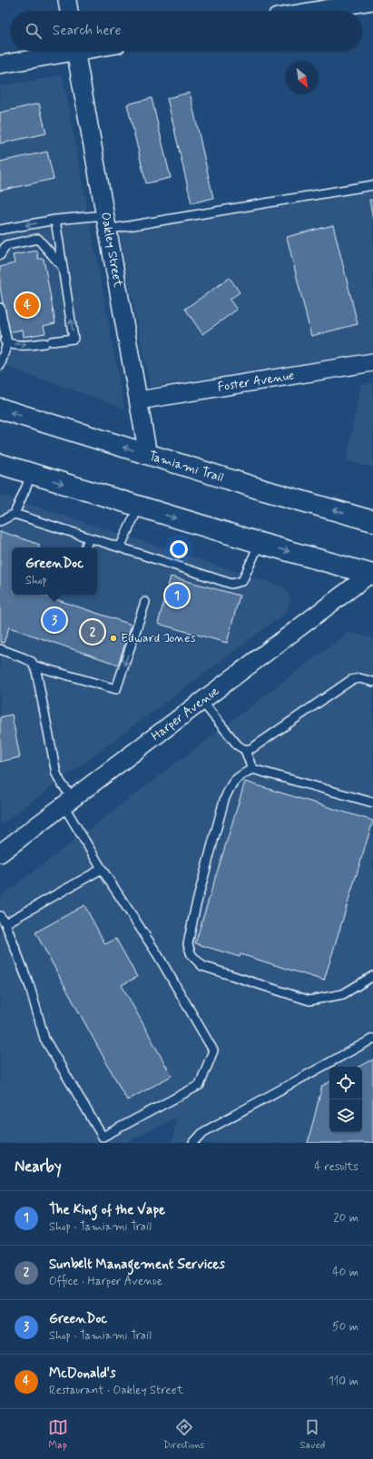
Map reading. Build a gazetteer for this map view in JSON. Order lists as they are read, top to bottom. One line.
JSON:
{"streets":{"main road":["Tamiami Trail"],"street":["Oakley Street","Foster Avenue","Harper Avenue"]},"crossings":[["Oakley Street","Foster Avenue"],["Oakley Street","Tamiami Trail"]],"places":["Edward Jones"],"north":"bottom right","page":{"search":"Search here","pins":["4","1","3","2"],"popup":["GreenDoc","Shop"],"heading":["Nearby","4 results"],"list":[{"mark":"1","name":"The King of the Vape","note":"Shop · Tamiami Trail","value":"20 m"},{"mark":"2","name":"Sunbelt Management Services","note":"Office · Harper Avenue","value":"40 m"},{"mark":"3","name":"GreenDoc","note":"Shop · Tamiami Trail","value":"50 m"},{"mark":"4","name":"McDonald's","note":"Restaurant · Oakley Street","value":"110 m"}],"nav":["Map","Directions","Saved"]}}
